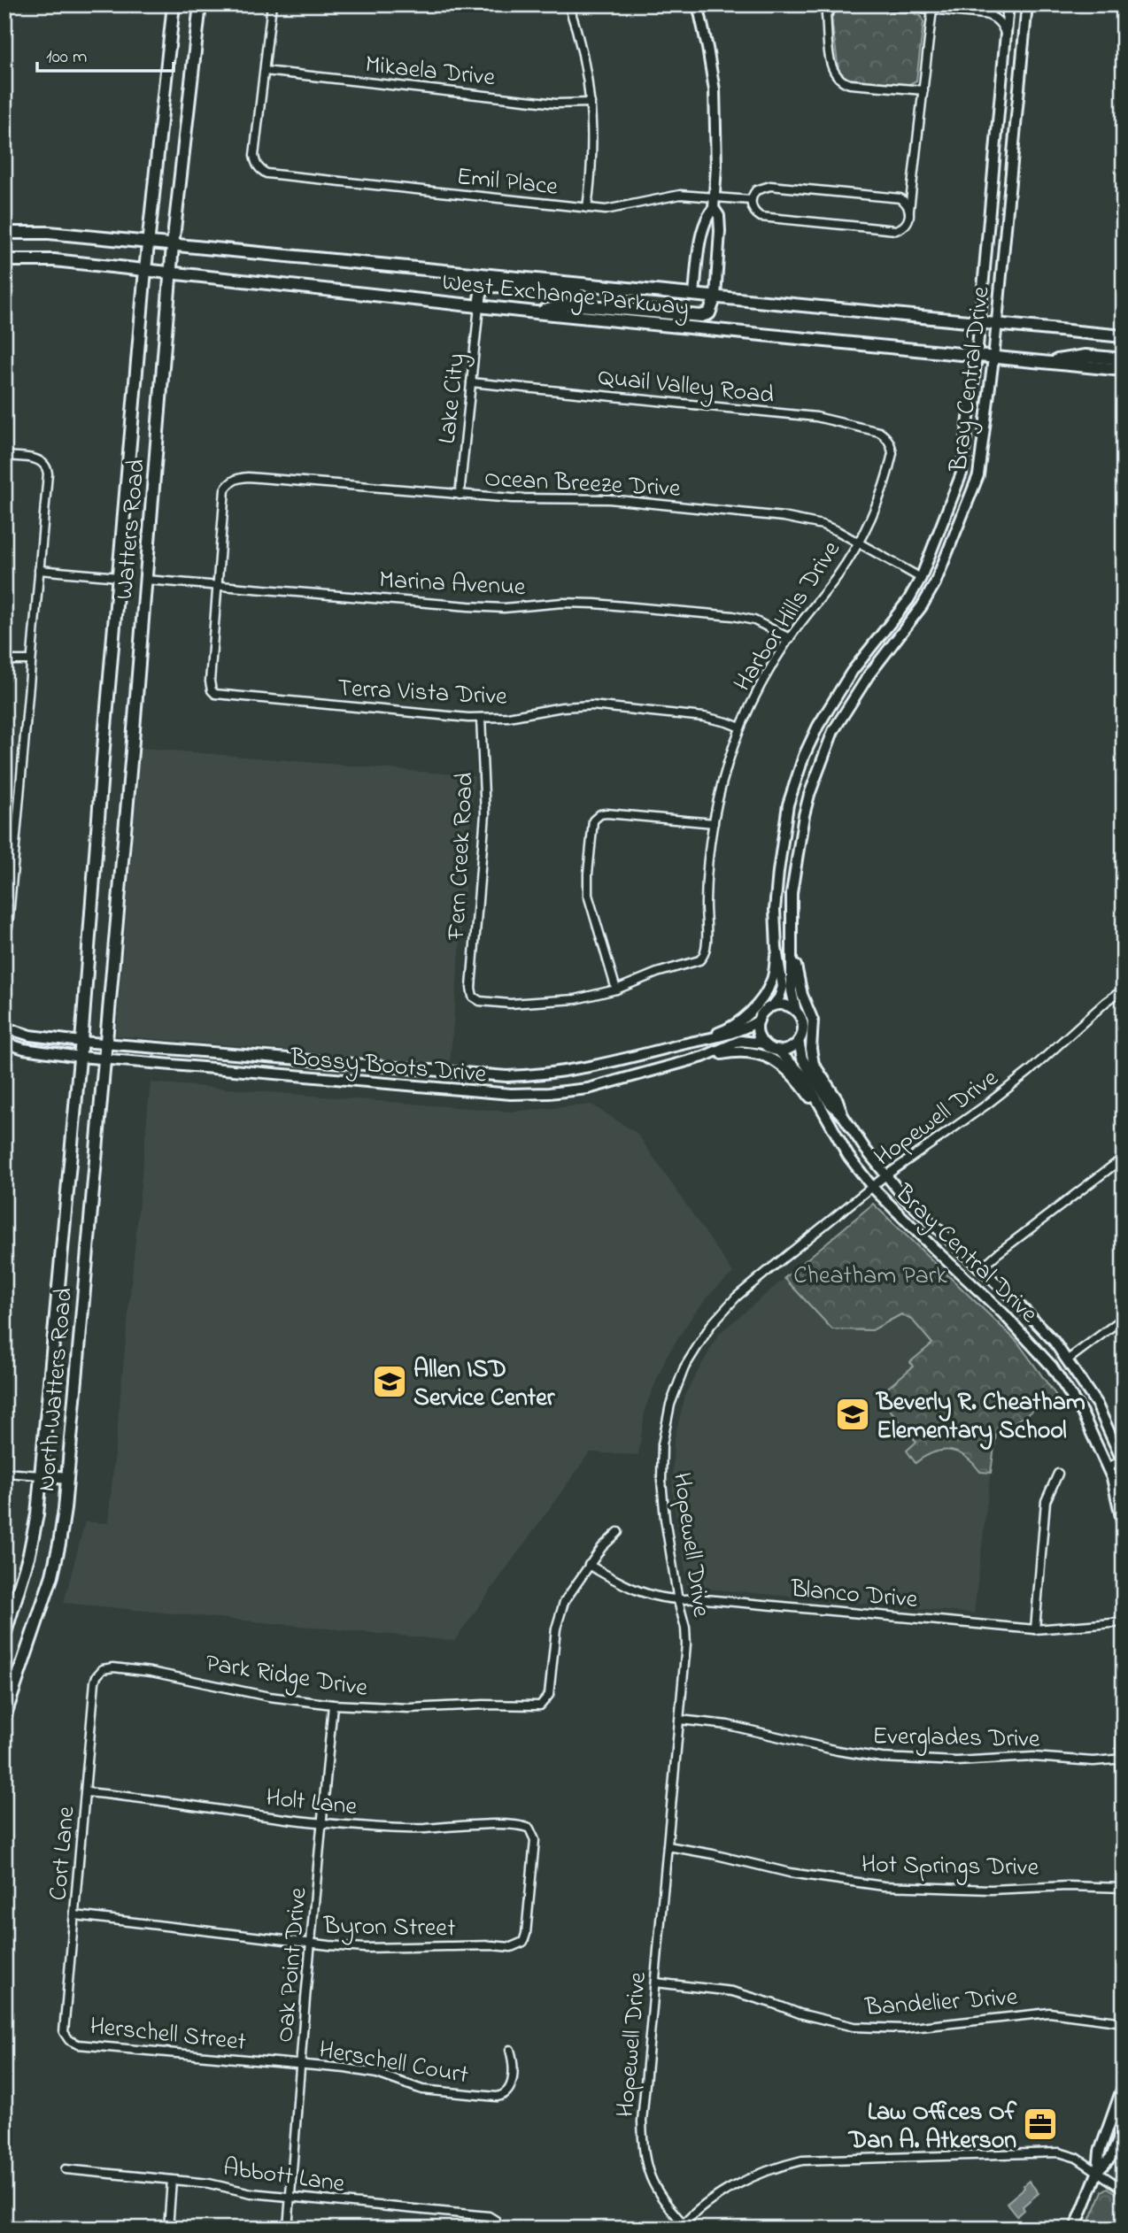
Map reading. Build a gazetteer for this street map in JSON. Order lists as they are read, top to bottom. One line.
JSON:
{"streets":{"main road":["West Exchange Parkway","Watters Road","North Watters Road"],"street":["Mikaela Drive","Emil Place","Bray Central Drive","Quail Valley Road","Lake City","Ocean Breeze Drive","Marina Avenue","Harbor Hills Drive","Terra Vista Drive","Fern Creek Road","Bossy Boots Drive","Hopewell Drive","Blanco Drive","Park Ridge Drive","Everglades Drive","Holt Lane","Cort Lane","Hot Springs Drive","Byron Street","Oak Point Drive","Bandelier Drive","Herschell Street","Herschell Court","Abbott Lane"]},"crossings":[["Mikaela Drive","Emil Place"],["West Exchange Parkway","Bray Central Drive"],["West Exchange Parkway","Lake City"],["West Exchange Parkway","Watters Road"],["Bray Central Drive","Ocean Breeze Drive"],["Bray Central Drive","Bossy Boots Drive"],["Bray Central Drive","Hopewell Drive"],["Quail Valley Road","Lake City"],["Quail Valley Road","Harbor Hills Drive"],["Lake City","Ocean Breeze Drive"],["Ocean Breeze Drive","Marina Avenue"],["Ocean Breeze Drive","Harbor Hills Drive"],["Ocean Breeze Drive","Terra Vista Drive"],["Watters Road","Marina Avenue"],["Watters Road","Bossy Boots Drive"],["Watters Road","North Watters Road"],["Marina Avenue","Harbor Hills Drive"],["Marina Avenue","Terra Vista Drive"],["Harbor Hills Drive","Terra Vista Drive"],["Harbor Hills Drive","Fern Creek Road"],["Terra Vista Drive","Fern Creek Road"],["Bossy Boots Drive","North Watters Road"],["Hopewell Drive","Blanco Drive"],["Hopewell Drive","Everglades Drive"],["Hopewell Drive","Hot Springs Drive"],["Hopewell Drive","Bandelier Drive"],["Blanco Drive","Park Ridge Drive"],["Park Ridge Drive","Cort Lane"],["Park Ridge Drive","Oak Point Drive"],["Holt Lane","Cort Lane"],["Holt Lane","Byron Street"],["Holt Lane","Oak Point Drive"],["Cort Lane","Byron Street"],["Cort Lane","Herschell Street"],["Byron Street","Oak Point Drive"],["Oak Point Drive","Herschell Street"],["Oak Point Drive","Herschell Court"],["Oak Point Drive","Abbott Lane"],["Herschell Street","Herschell Court"]],"parks":["Cheatham Park"],"places":{"school or university":["Allen ISD Service Center","Beverly R. Cheatham Elementary School"],"office":["Law Offices Of Dan A. Atkerson"]},"scale_bar":"100 m"}
